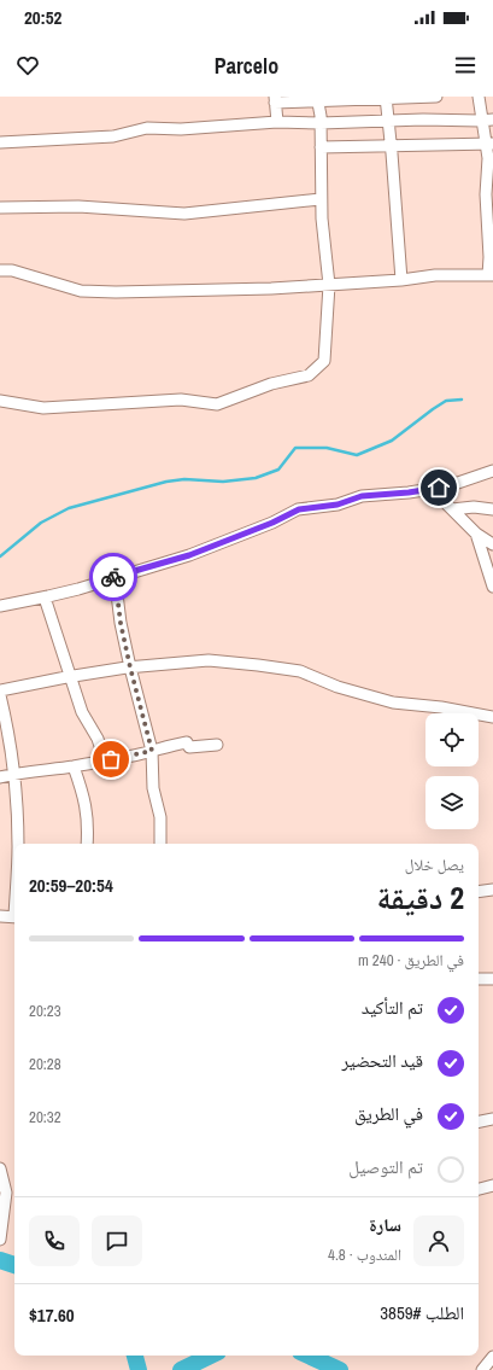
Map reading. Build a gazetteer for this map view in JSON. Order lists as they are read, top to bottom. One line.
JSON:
{"page":{"status":"20:52","header":"Parcelo","heading":["2 دقيقة","يصل خلال","20:54–20:59"],"panel":["سارة","المندوب · 4.8","الطلب #3859","$17.60"],"bar":"في الطريق · 240 m","list":[["تم التأكيد","20:23"],["قيد التحضير","20:28"],["في الطريق","20:32"],"تم التوصيل"]}}
